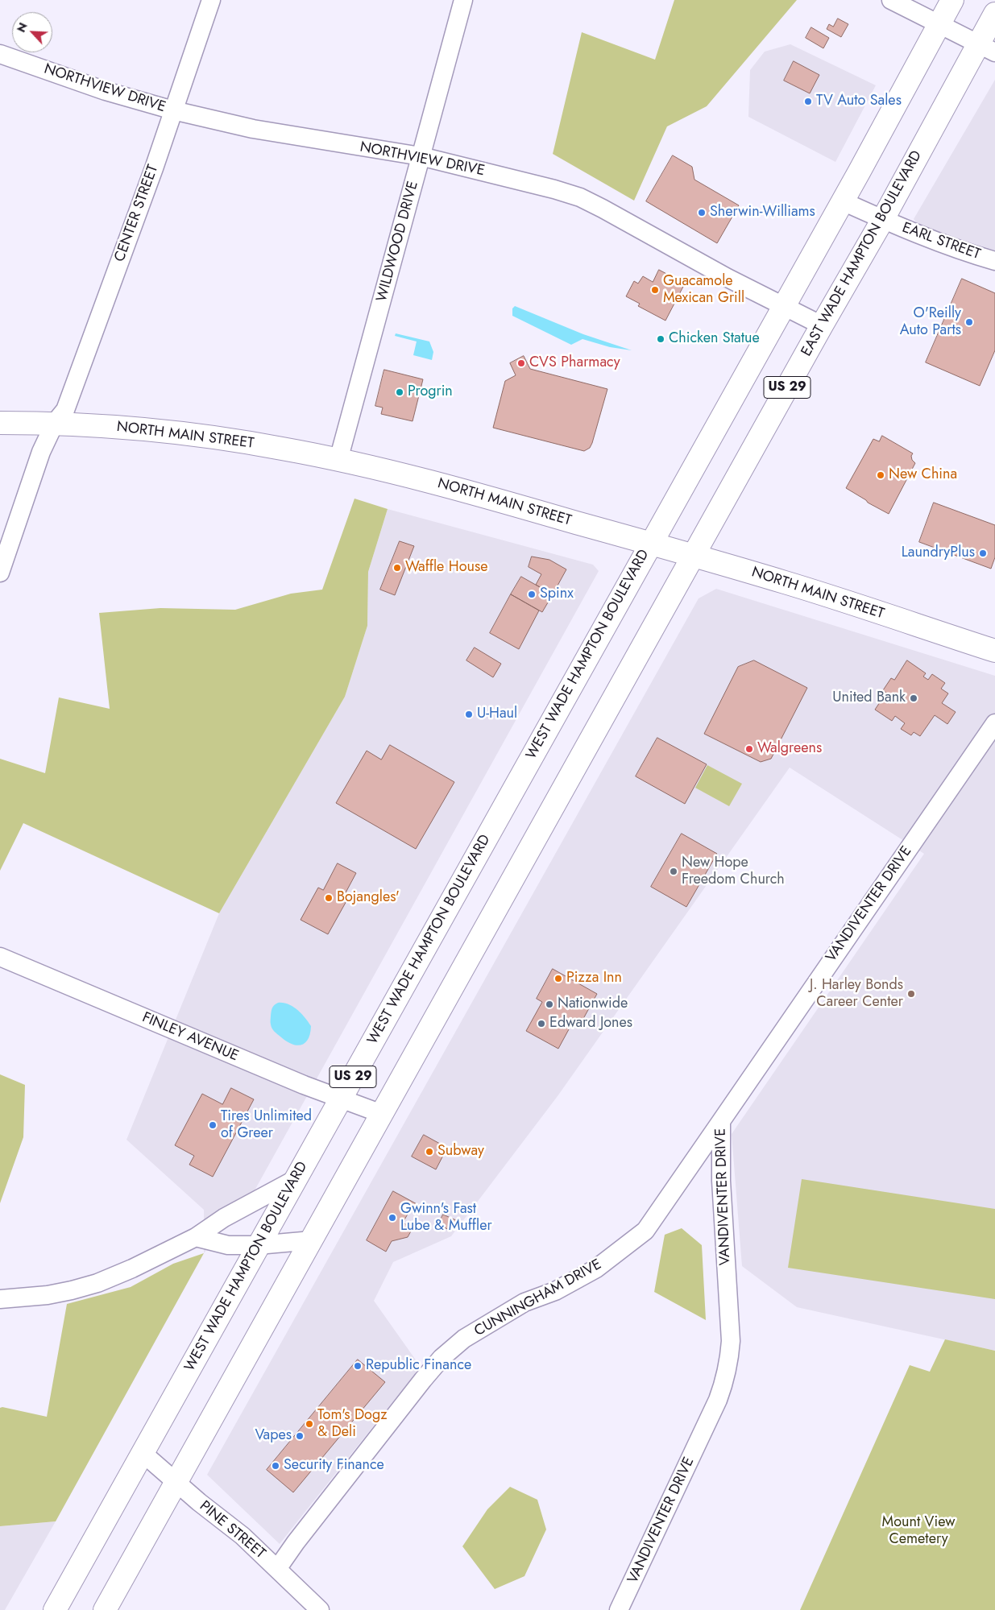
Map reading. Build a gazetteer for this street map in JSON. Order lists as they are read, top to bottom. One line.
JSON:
{"streets":{"main road":["EAST WADE HAMPTON BOULEVARD","US 29","NORTH MAIN STREET","WEST WADE HAMPTON BOULEVARD"],"street":["NORTHVIEW DRIVE","CENTER STREET","WILDWOOD DRIVE","EARL STREET","VANDIVENTER DRIVE","FINLEY AVENUE","CUNNINGHAM DRIVE","PINE STREET"]},"crossings":[["NORTHVIEW DRIVE","CENTER STREET"],["NORTHVIEW DRIVE","WILDWOOD DRIVE"],["NORTHVIEW DRIVE","EAST WADE HAMPTON BOULEVARD"],["NORTHVIEW DRIVE","US 29"],["CENTER STREET","NORTH MAIN STREET"],["WILDWOOD DRIVE","NORTH MAIN STREET"],["EARL STREET","EAST WADE HAMPTON BOULEVARD"],["EARL STREET","US 29"],["EAST WADE HAMPTON BOULEVARD","US 29"],["EAST WADE HAMPTON BOULEVARD","NORTH MAIN STREET"],["US 29","NORTH MAIN STREET"],["US 29","WEST WADE HAMPTON BOULEVARD"],["US 29","FINLEY AVENUE"],["US 29","PINE STREET"],["NORTH MAIN STREET","WEST WADE HAMPTON BOULEVARD"],["WEST WADE HAMPTON BOULEVARD","FINLEY AVENUE"],["WEST WADE HAMPTON BOULEVARD","PINE STREET"],["VANDIVENTER DRIVE","CUNNINGHAM DRIVE"],["CUNNINGHAM DRIVE","PINE STREET"]],"parks":["Mount View Cemetery"],"places":["TV Auto Sales","Sherwin-Williams","Guacamole Mexican Grill","O'Reilly Auto Parts","Chicken Statue","CVS Pharmacy","Progrin","New China","LaundryPlus","Waffle House","Spinx","United Bank","U-Haul","Walgreens","New Hope Freedom Church","Bojangles'","Pizza Inn","J. Harley Bonds Career Center","Nationwide","Edward Jones","Tires Unlimited of Greer","Subway","Gwinn's Fast Lube & Muffler","Republic Finance","Tom's Dogz & Deli","Vapes","Security Finance"],"north":"top left"}
